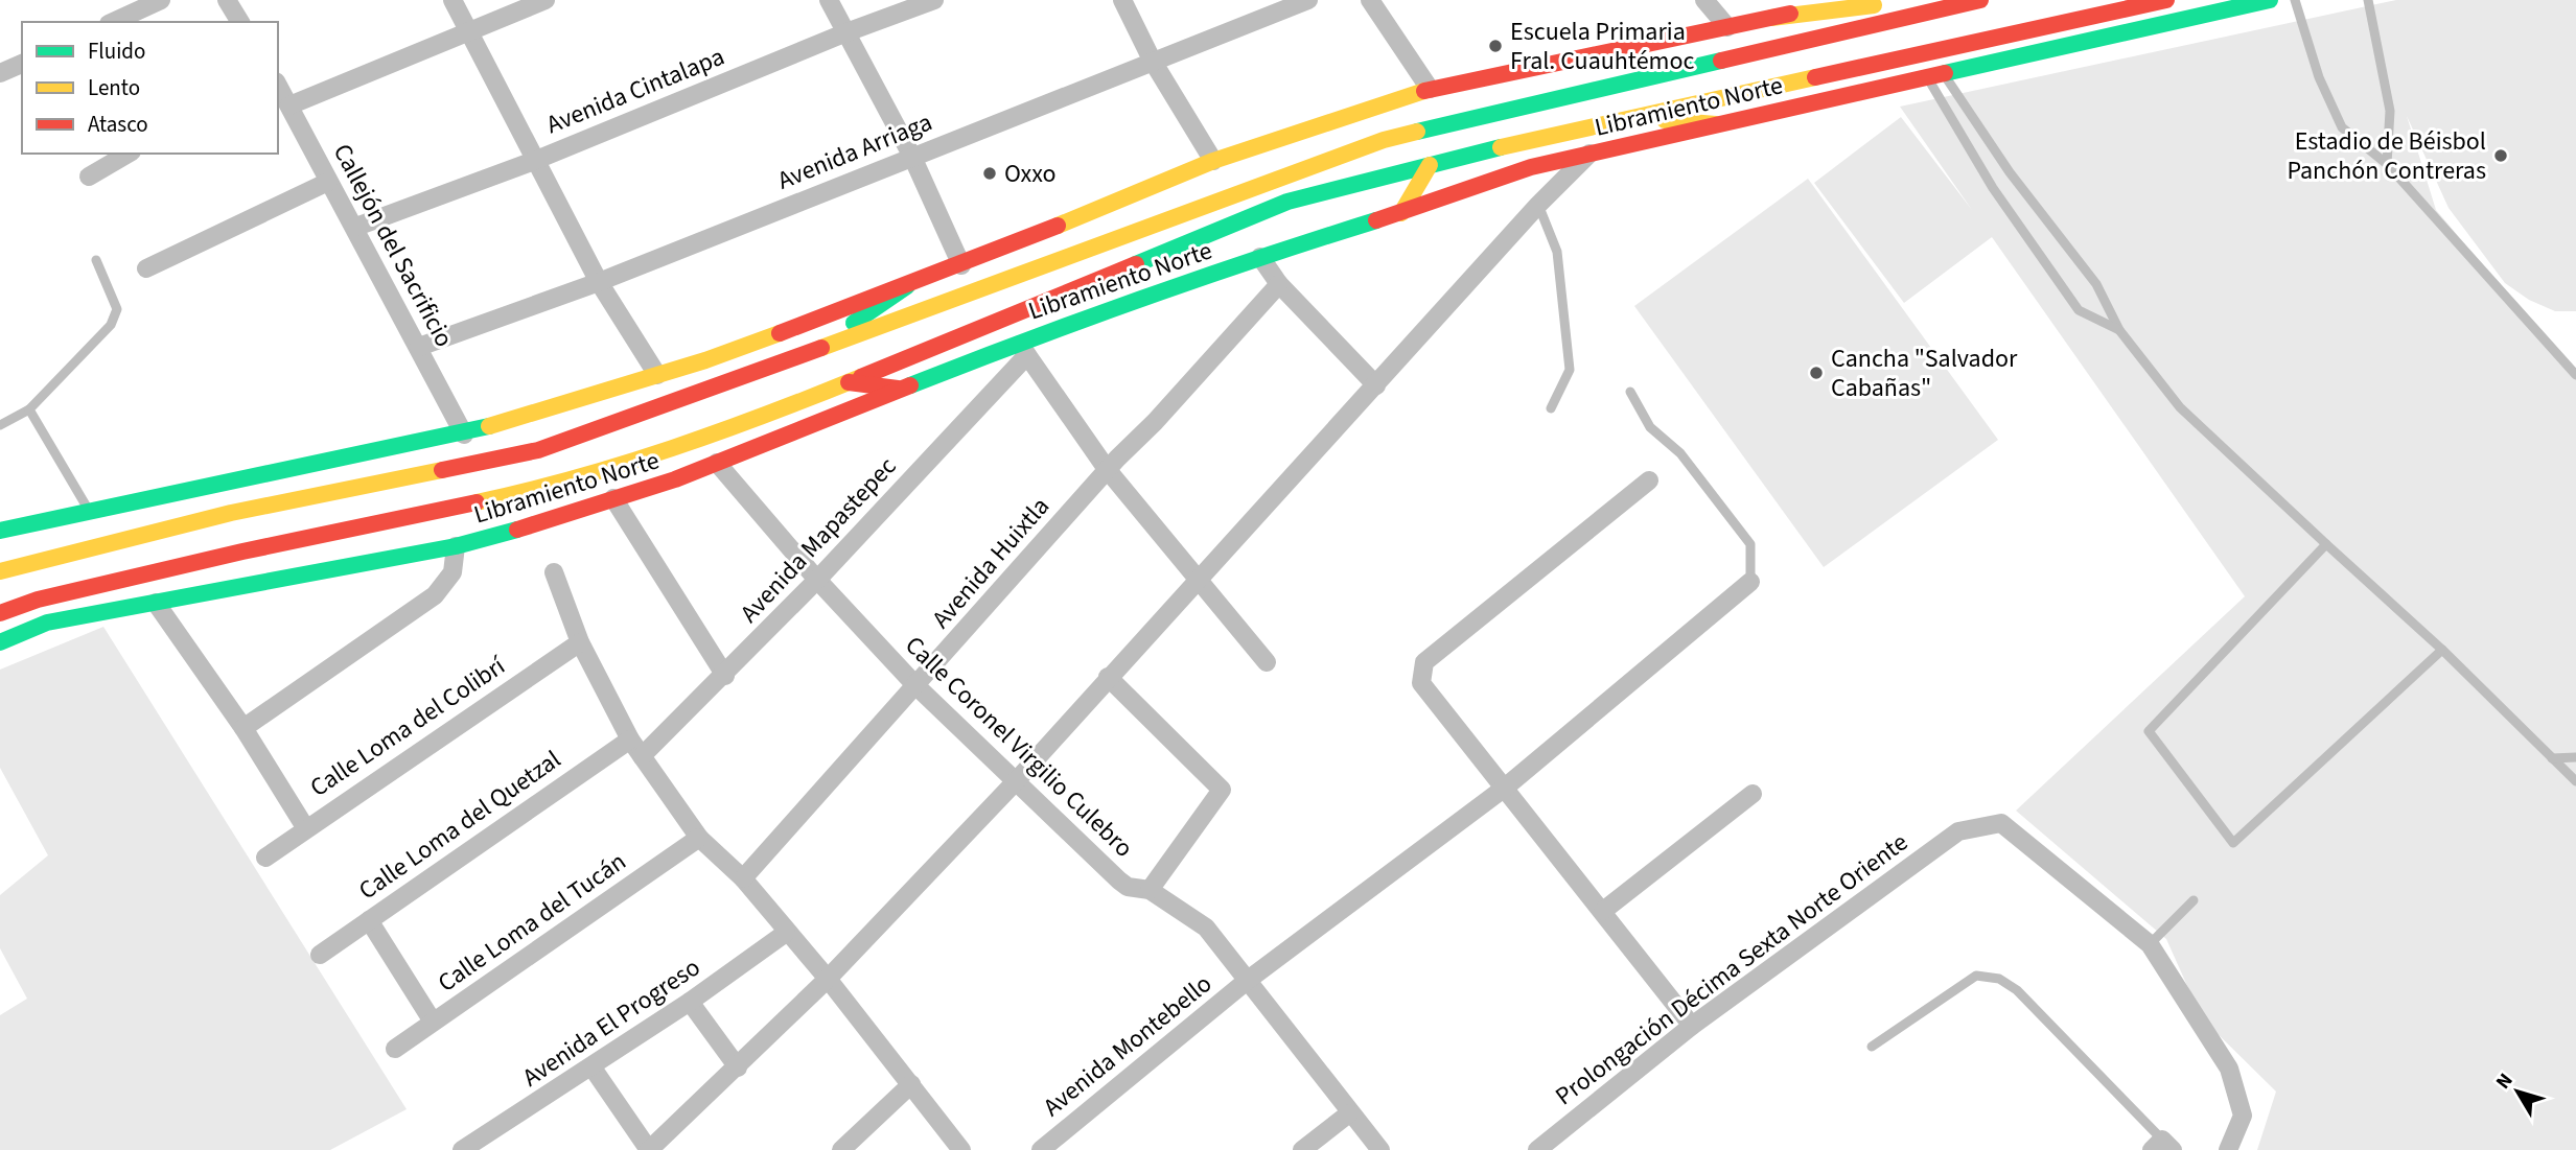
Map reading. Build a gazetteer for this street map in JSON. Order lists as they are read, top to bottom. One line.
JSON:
{"streets":{"main road":["Libramiento Norte"],"street":["Avenida Cintalapa","Avenida Arriaga","Callejón del Sacrificio","Avenida Mapastepec","Avenida Huixtla","Calle Loma del Colibrí","Calle Coronel Virgilio Culebro","Calle Loma del Quetzal","Calle Loma del Tucán","Prolongación Décima Sexta Norte Oriente","Avenida El Progreso","Avenida Montebello"]},"crossings":[["Avenida Cintalapa","Callejón del Sacrificio"],["Libramiento Norte","Avenida Mapastepec"],["Libramiento Norte","Calle Coronel Virgilio Culebro"],["Avenida Arriaga","Callejón del Sacrificio"],["Avenida Mapastepec","Calle Coronel Virgilio Culebro"],["Avenida Huixtla","Calle Coronel Virgilio Culebro"],["Calle Coronel Virgilio Culebro","Avenida Montebello"]],"places":["Escuela Primaria Fral. Cuauhtémoc","Estadio de Béisbol Panchón Contreras","Oxxo","Cancha \"Salvador Cabañas\""],"legend":["Fluido","Lento","Atasco"],"north":"top left"}
